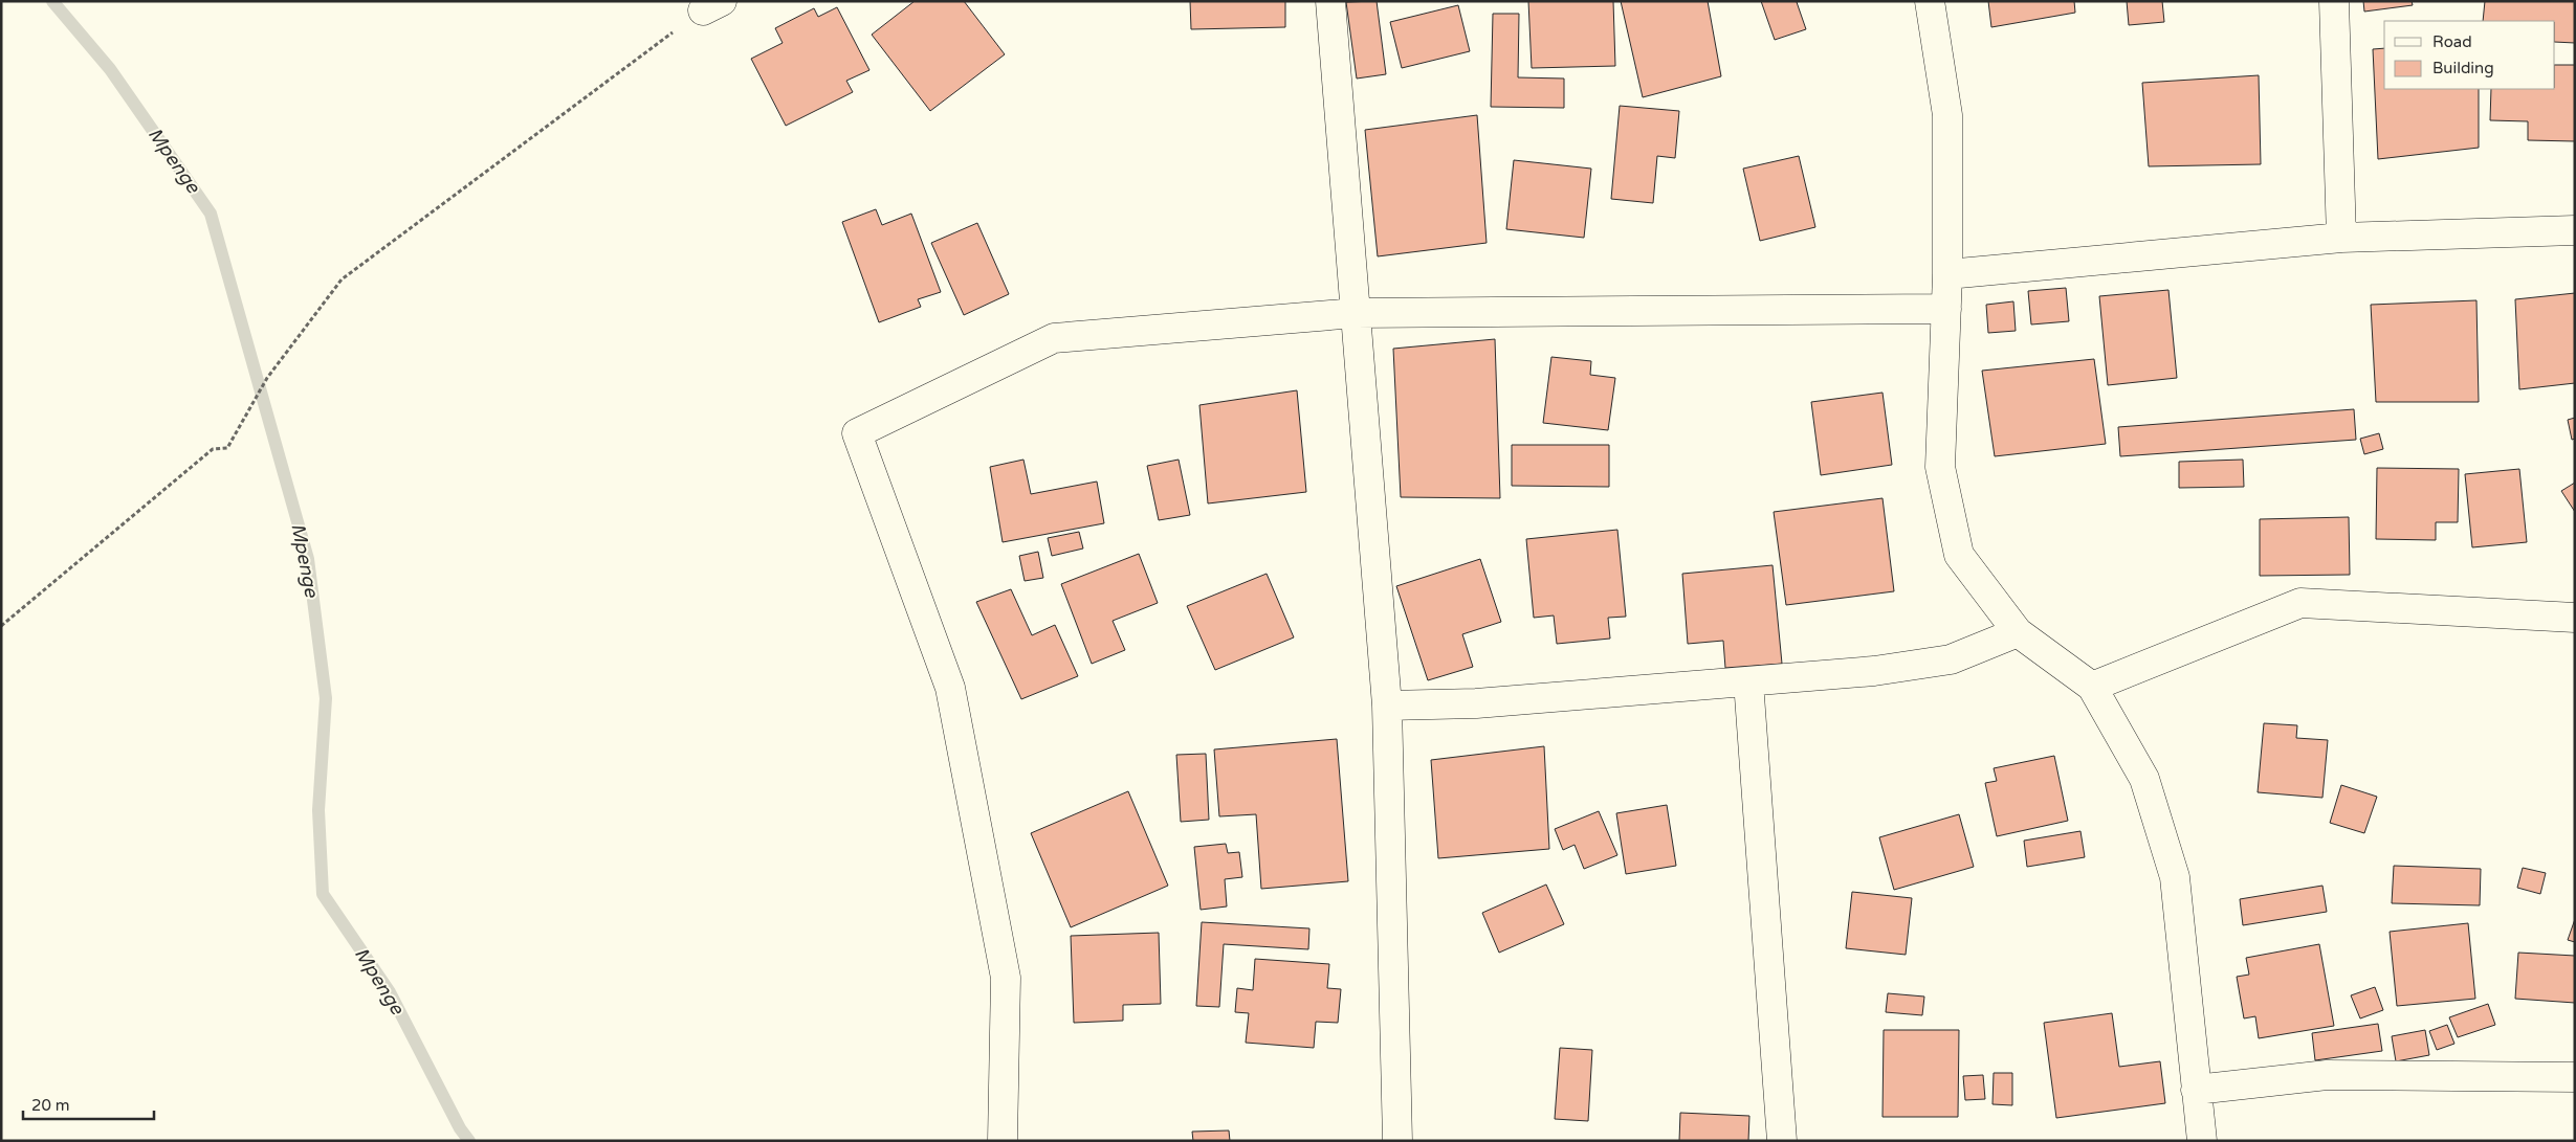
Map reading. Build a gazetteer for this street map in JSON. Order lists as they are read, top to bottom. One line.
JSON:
{"water":["Mpenge"],"legend":["Road","Building"],"scale_bar":"20 m"}
